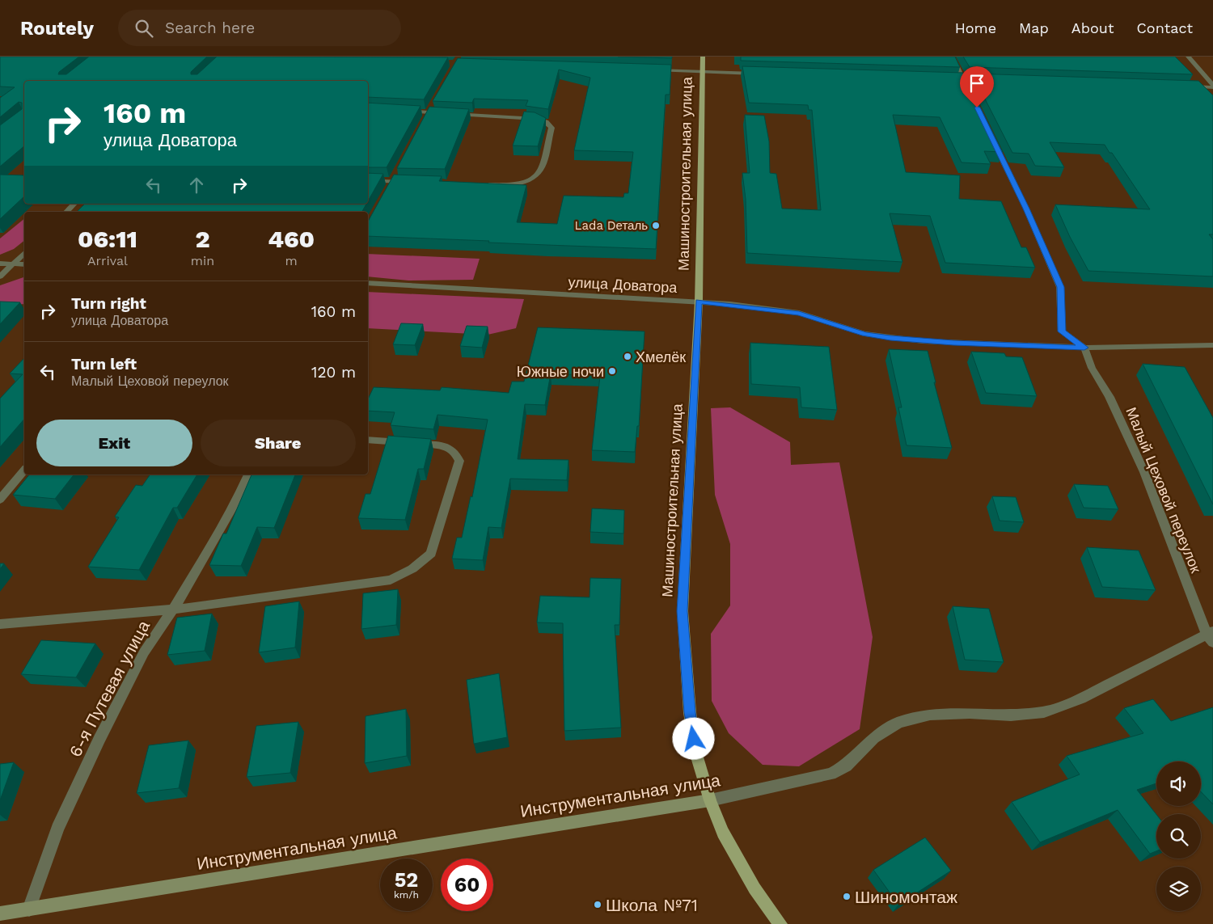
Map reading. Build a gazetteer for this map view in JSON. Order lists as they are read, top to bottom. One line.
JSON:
{"streets":{"main road":["Машиностроительная улица"],"street":["улица Доватора","Малый Цеховой переулок","6-я Путевая улица","Инструментальная улица"]},"crossings":[["Машиностроительная улица","улица Доватора"],["Машиностроительная улица","Инструментальная улица"],["улица Доватора","Малый Цеховой переулок"],["Малый Цеховой переулок","Инструментальная улица"],["6-я Путевая улица","Инструментальная улица"]],"places":["Lada Dеталь","Хмелёк","Южные ночи","Шиномонтаж","Школа №71"],"page":{"header":"Routely","search":"Search here","nav":["Home","Map","About","Contact"],"turn":["160 m","улица Доватора"],"eta":["06:11","Arrival","2","min","460","m"],"list":[{"name":"Turn right","note":"улица Доватора","value":"160 m"},{"name":"Turn left","note":"Малый Цеховой переулок","value":"120 m"}],"buttons":["Exit","Share"],"speed":"52 km/h","limit":"60"}}
